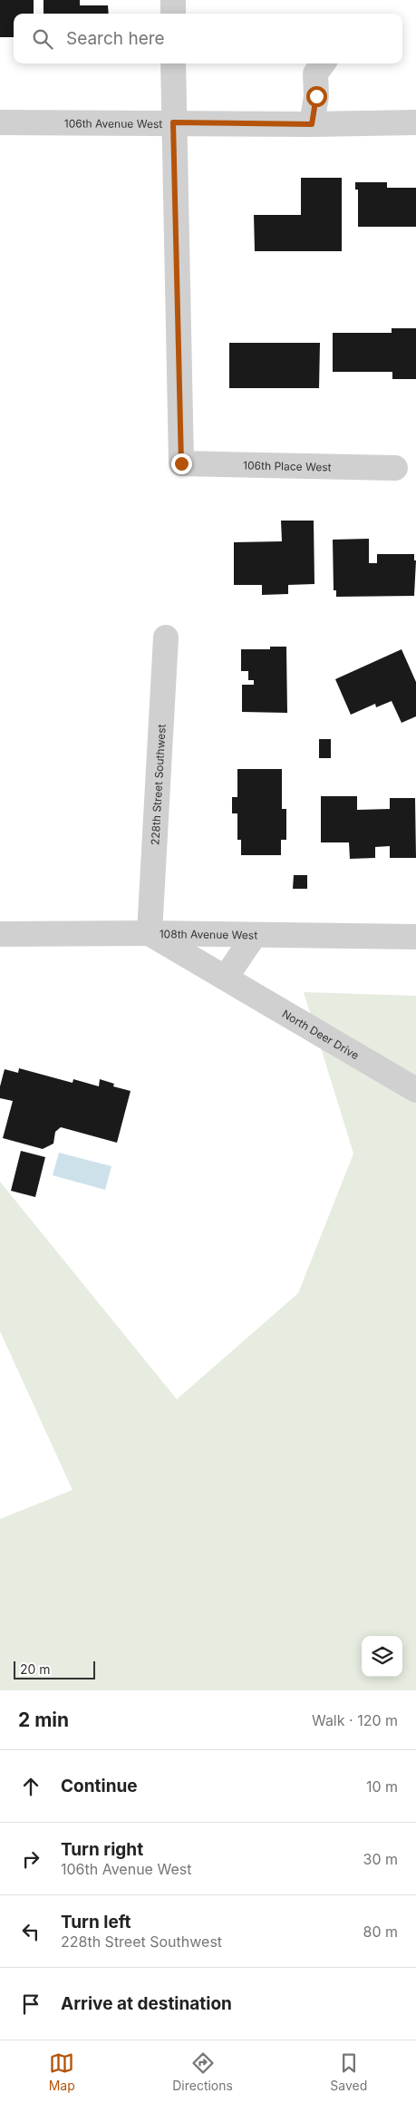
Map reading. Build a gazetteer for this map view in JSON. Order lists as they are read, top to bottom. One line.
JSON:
{"streets":{"street":["106th Avenue West","106th Place West","228th Street Southwest","108th Avenue West","North Deer Drive"]},"crossings":[["106th Avenue West","106th Place West"],["228th Street Southwest","108th Avenue West"],["228th Street Southwest","North Deer Drive"],["108th Avenue West","North Deer Drive"]],"scale_bar":"20 m","page":{"search":"Search here","scale":"20 m","heading":["2 min","Walk · 120 m"],"list":[["Continue","10 m"],["Turn right","106th Avenue West","30 m"],["Turn left","228th Street Southwest","80 m"],"Arrive at destination"],"nav":["Map","Directions","Saved"]}}
